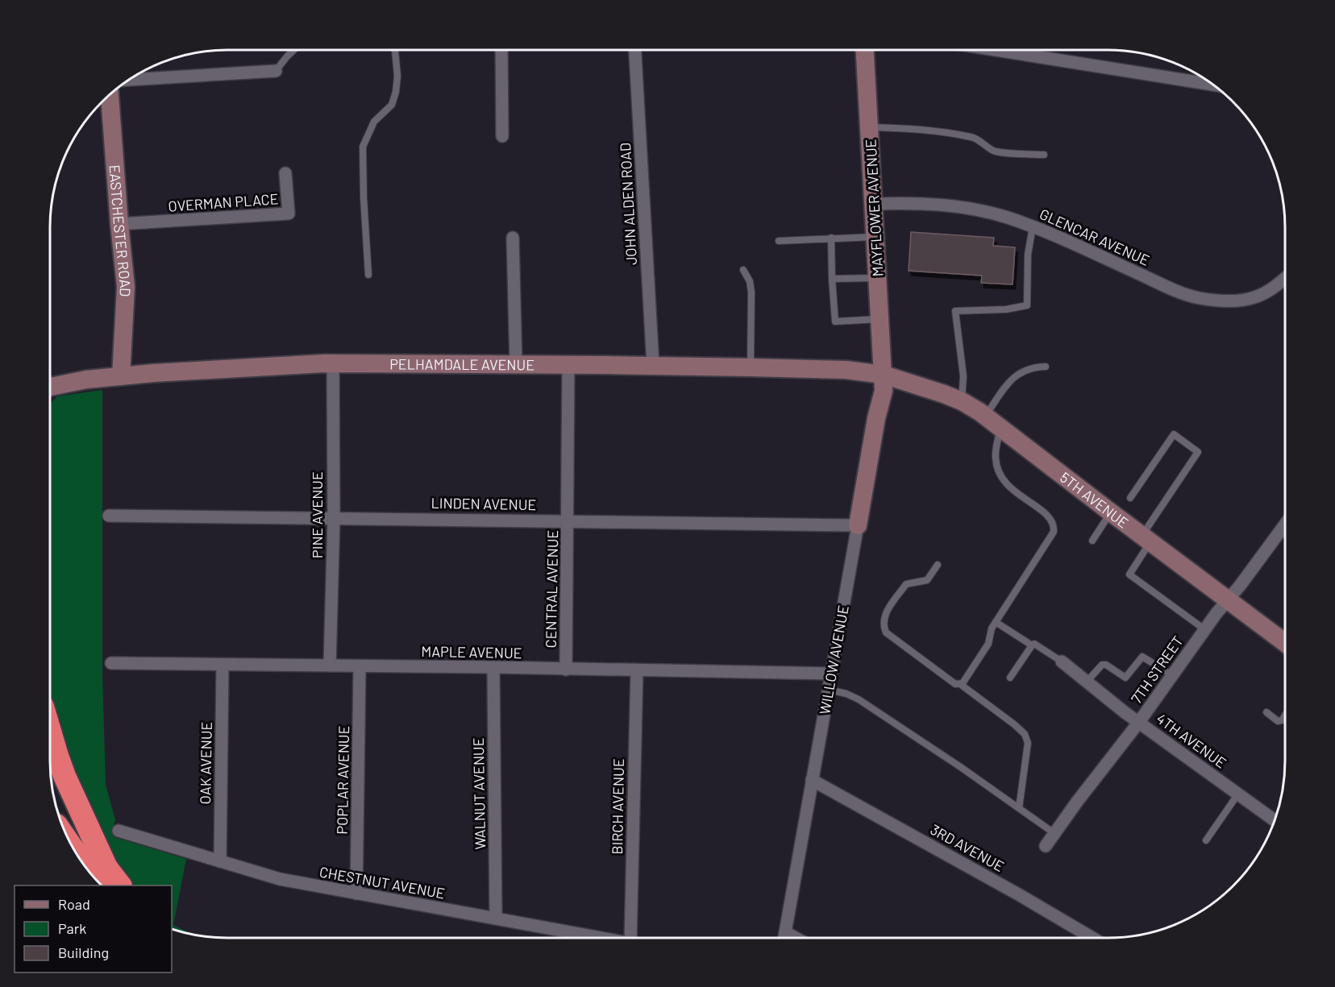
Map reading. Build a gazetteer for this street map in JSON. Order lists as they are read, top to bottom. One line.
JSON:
{"streets":{"street":["OVERMAN PLACE","JOHN ALDEN ROAD","MAYFLOWER AVENUE","EASTCHESTER ROAD","GLENCAR AVENUE","PELHAMDALE AVENUE","5TH AVENUE","LINDEN AVENUE","PINE AVENUE","CENTRAL AVENUE","MAPLE AVENUE","WILLOW AVENUE","7TH STREET","4TH AVENUE","OAK AVENUE","POPLAR AVENUE","WALNUT AVENUE","BIRCH AVENUE","3RD AVENUE","CHESTNUT AVENUE"]},"crossings":[["OVERMAN PLACE","EASTCHESTER ROAD"],["JOHN ALDEN ROAD","PELHAMDALE AVENUE"],["MAYFLOWER AVENUE","GLENCAR AVENUE"],["MAYFLOWER AVENUE","PELHAMDALE AVENUE"],["MAYFLOWER AVENUE","5TH AVENUE"],["MAYFLOWER AVENUE","WILLOW AVENUE"],["EASTCHESTER ROAD","PELHAMDALE AVENUE"],["PELHAMDALE AVENUE","5TH AVENUE"],["PELHAMDALE AVENUE","PINE AVENUE"],["PELHAMDALE AVENUE","CENTRAL AVENUE"],["PELHAMDALE AVENUE","WILLOW AVENUE"],["5TH AVENUE","WILLOW AVENUE"],["5TH AVENUE","7TH STREET"],["LINDEN AVENUE","PINE AVENUE"],["LINDEN AVENUE","CENTRAL AVENUE"],["LINDEN AVENUE","WILLOW AVENUE"],["PINE AVENUE","MAPLE AVENUE"],["CENTRAL AVENUE","MAPLE AVENUE"],["MAPLE AVENUE","WILLOW AVENUE"],["MAPLE AVENUE","OAK AVENUE"],["MAPLE AVENUE","POPLAR AVENUE"],["MAPLE AVENUE","WALNUT AVENUE"],["MAPLE AVENUE","BIRCH AVENUE"],["WILLOW AVENUE","3RD AVENUE"],["7TH STREET","4TH AVENUE"],["OAK AVENUE","CHESTNUT AVENUE"],["POPLAR AVENUE","CHESTNUT AVENUE"],["WALNUT AVENUE","CHESTNUT AVENUE"]],"legend":["Road","Park","Building"]}
